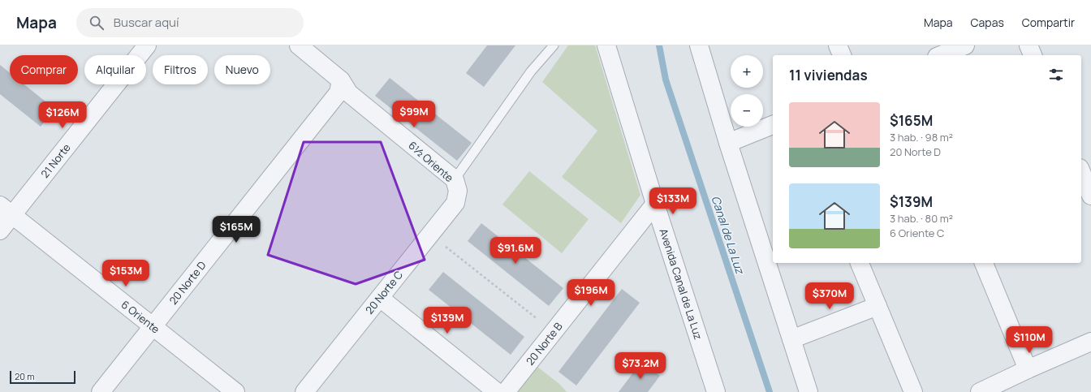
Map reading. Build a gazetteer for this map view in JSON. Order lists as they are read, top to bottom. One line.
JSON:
{"streets":{"street":["21 Norte","6½ Oriente","20 Norte D","Avenida Canal de La Luz","20 Norte C","6 Oriente","20 Norte B"]},"crossings":[["21 Norte","6 Oriente"],["6½ Oriente","20 Norte D"],["6½ Oriente","20 Norte C"],["20 Norte D","6 Oriente"],["Avenida Canal de La Luz","20 Norte B"]],"water":["Canal de La Luz"],"scale_bar":"20 m","page":{"header":"Mapa","search":"Buscar aquí","nav":["Mapa","Capas","Compartir"],"map_buttons":["+","−"],"chip":["Comprar","Alquilar","Filtros","Nuevo"],"heading":"11 viviendas","list":[{"name":"$165M","note":"3 hab. · 98 m² · 20 Norte D"},{"name":"$139M","note":"3 hab. · 80 m² · 6 Oriente C"}],"price":["$99M","$126M","$133M","$165M","$91.6M","$153M","$196M","$370M","$139M","$110M","$73.2M"],"scale":"20 m"}}
